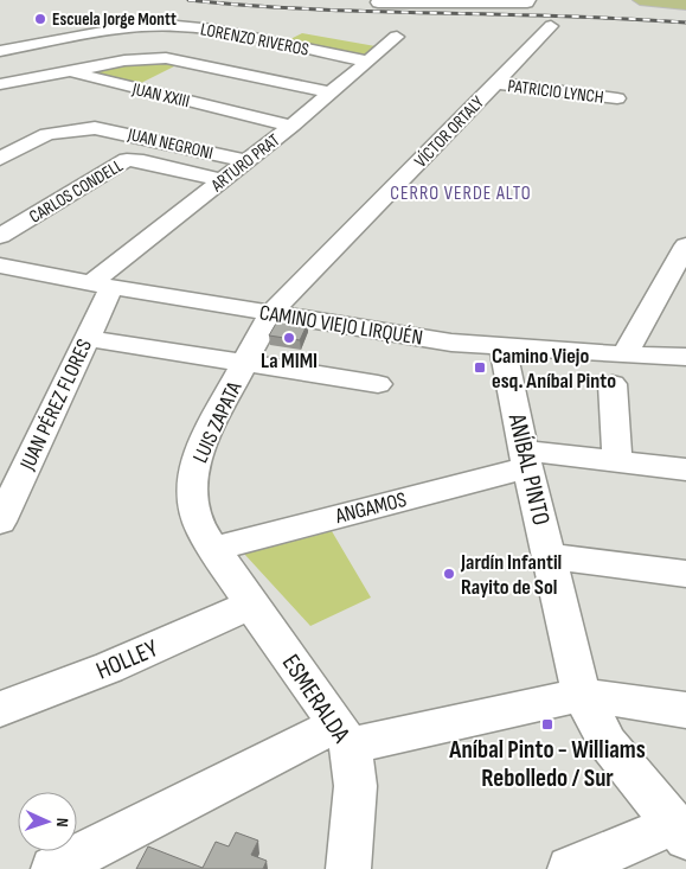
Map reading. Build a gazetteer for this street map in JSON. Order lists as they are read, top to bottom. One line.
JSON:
{"streets":{"street":["LORENZO RIVEROS","PATRICIO LYNCH","JUAN XXIII","VÍCTOR ORTALY","JUAN NEGRONI","ARTURO PRAT","CARLOS CONDELL","CAMINO VIEJO LIRQUÉN","JUAN PÉREZ FLORES","LUIS ZAPATA","ANÍBAL PINTO","ANGAMOS","HOLLEY","ESMERALDA"]},"crossings":[["LORENZO RIVEROS","ARTURO PRAT"],["PATRICIO LYNCH","VÍCTOR ORTALY"],["JUAN XXIII","ARTURO PRAT"],["VÍCTOR ORTALY","CAMINO VIEJO LIRQUÉN"],["VÍCTOR ORTALY","LUIS ZAPATA"],["JUAN NEGRONI","ARTURO PRAT"],["ARTURO PRAT","CARLOS CONDELL"],["ARTURO PRAT","CAMINO VIEJO LIRQUÉN"],["ARTURO PRAT","JUAN PÉREZ FLORES"],["CAMINO VIEJO LIRQUÉN","JUAN PÉREZ FLORES"],["CAMINO VIEJO LIRQUÉN","LUIS ZAPATA"],["CAMINO VIEJO LIRQUÉN","ANÍBAL PINTO"],["JUAN PÉREZ FLORES","LUIS ZAPATA"],["LUIS ZAPATA","ANGAMOS"],["LUIS ZAPATA","ESMERALDA"],["ANÍBAL PINTO","ANGAMOS"],["ANGAMOS","ESMERALDA"],["HOLLEY","ESMERALDA"]],"districts":["CERRO VERDE ALTO"],"places":{"other":["Escuela Jorge Montt","La MIMI","Jardín Infantil Rayito de Sol"],"transit":["Camino Viejo esq. Aníbal Pinto","Aníbal Pinto - Williams Rebolledo / Sur"]},"north":"right"}
